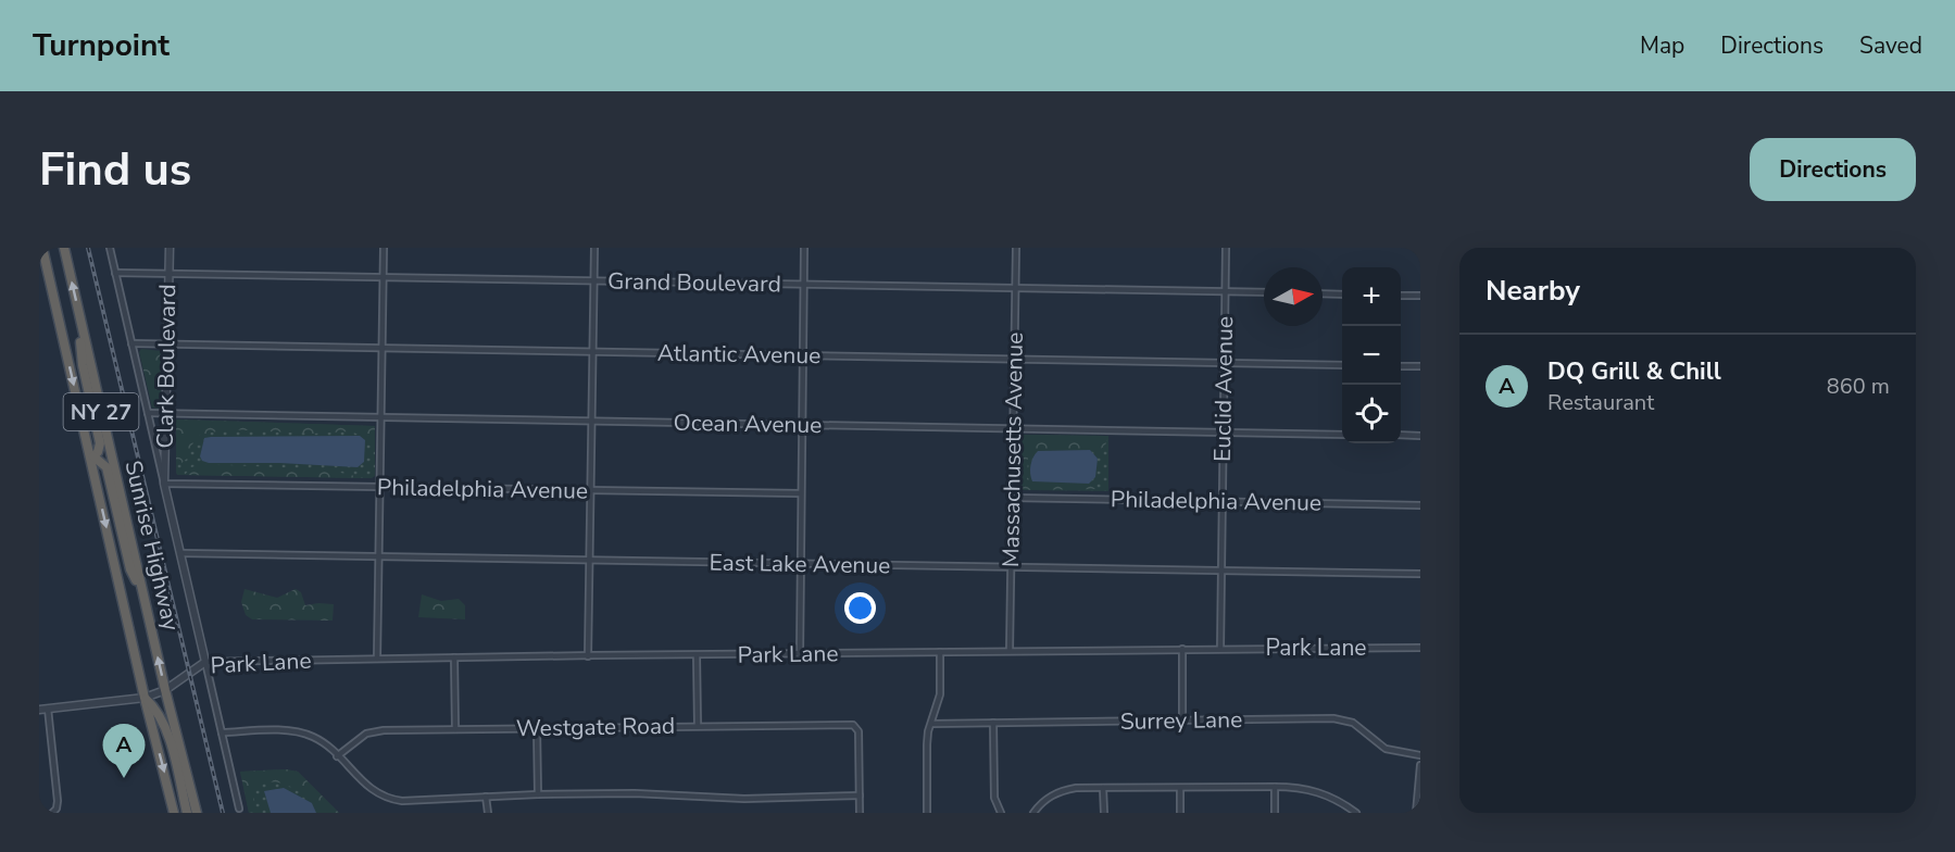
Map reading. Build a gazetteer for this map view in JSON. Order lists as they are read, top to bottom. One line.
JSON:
{"streets":{"highway":["NY 27","Sunrise Highway"],"street":["Grand Boulevard","Atlantic Avenue","Clark Boulevard","Euclid Avenue","Ocean Avenue","Massachusetts Avenue","Philadelphia Avenue","East Lake Avenue","Park Lane","Surrey Lane","Westgate Road"]},"crossings":[["Grand Boulevard","Clark Boulevard"],["Grand Boulevard","Euclid Avenue"],["Grand Boulevard","Massachusetts Avenue"],["Atlantic Avenue","Clark Boulevard"],["Atlantic Avenue","Euclid Avenue"],["Atlantic Avenue","Massachusetts Avenue"],["Clark Boulevard","Ocean Avenue"],["Clark Boulevard","Philadelphia Avenue"],["Clark Boulevard","East Lake Avenue"],["Clark Boulevard","Park Lane"],["Euclid Avenue","Ocean Avenue"],["Euclid Avenue","Philadelphia Avenue"],["Euclid Avenue","East Lake Avenue"],["Euclid Avenue","Park Lane"],["Ocean Avenue","Massachusetts Avenue"],["Massachusetts Avenue","Philadelphia Avenue"],["Massachusetts Avenue","East Lake Avenue"],["Massachusetts Avenue","Park Lane"],["Sunrise Highway","Park Lane"]],"north":"right","page":{"header":"Turnpoint","nav":["Map","Directions","Saved"],"buttons":"Directions","title":"Find us","heading":"Nearby","map_buttons":["+","−"],"list":[{"mark":"A","name":"DQ Grill & Chill","note":"Restaurant","value":"860 m"}],"pins":"A"}}
